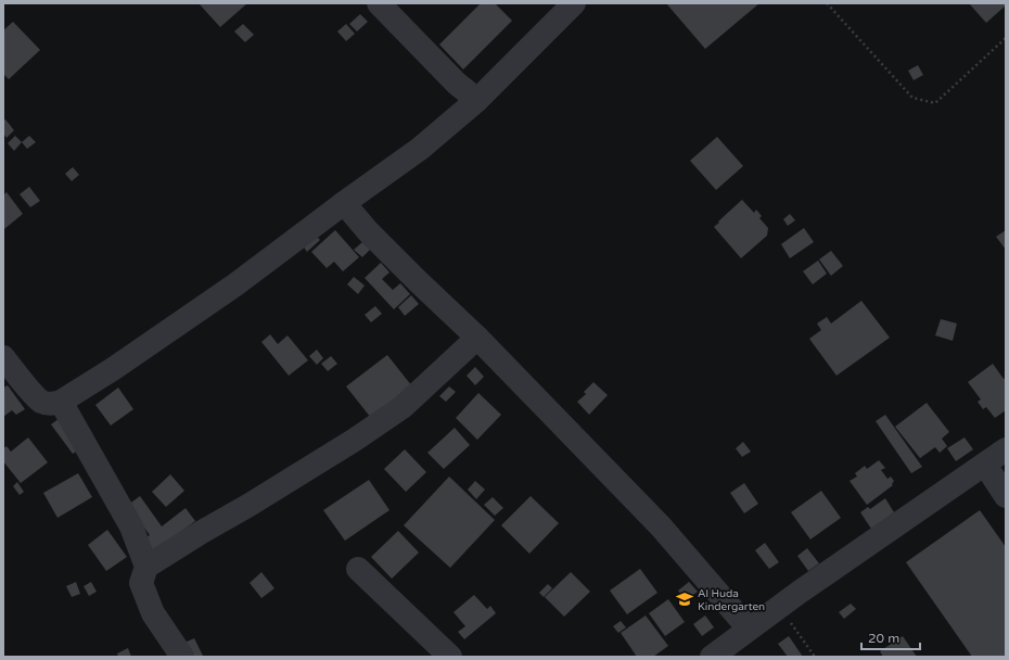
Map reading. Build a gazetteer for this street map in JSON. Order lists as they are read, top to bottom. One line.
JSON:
{"places":{"school or university":["Al Huda Kindergarten"]},"scale_bar":"20 m"}
